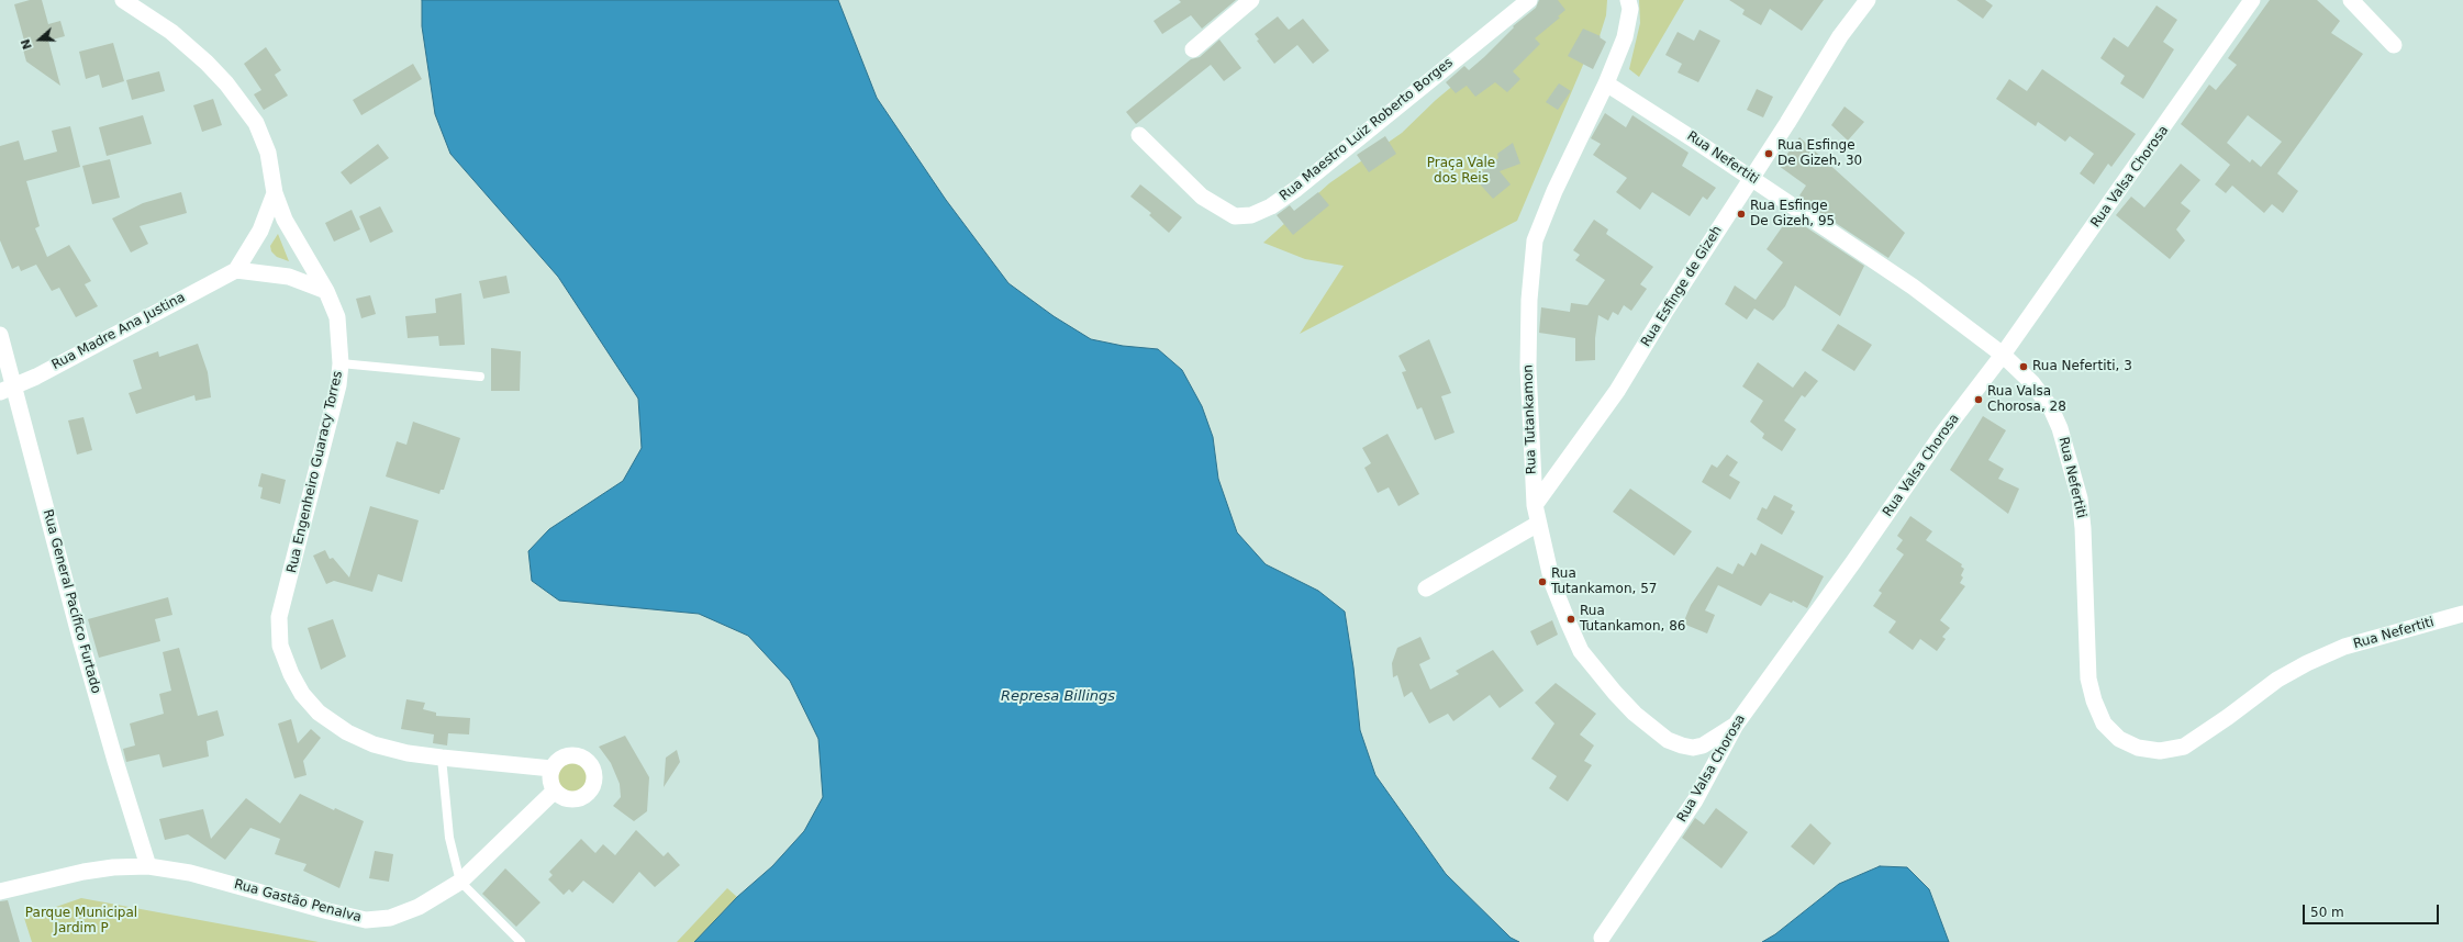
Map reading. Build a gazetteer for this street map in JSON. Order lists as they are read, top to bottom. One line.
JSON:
{"streets":{"street":["Rua Maestro Luiz Roberto Borges","Rua Nefertiti","Rua Valsa Chorosa","Rua Esfinge de Gizeh","Rua Madre Ana Justina","Rua Tutankamon","Rua Engenheiro Guaracy Torres","Rua General Pacífico Furtado","Rua Gastão Penalva"]},"crossings":[["Rua Nefertiti","Rua Valsa Chorosa"],["Rua Nefertiti","Rua Esfinge de Gizeh"],["Rua Nefertiti","Rua Tutankamon"],["Rua Valsa Chorosa","Rua Tutankamon"],["Rua Esfinge de Gizeh","Rua Tutankamon"],["Rua Madre Ana Justina","Rua General Pacífico Furtado"],["Rua Engenheiro Guaracy Torres","Rua Gastão Penalva"],["Rua General Pacífico Furtado","Rua Gastão Penalva"]],"water":["Represa Billings"],"parks":["Praça Vale dos Reis","Parque Municipal Jardim P"],"places":["Rua Esfinge De Gizeh, 30","Rua Esfinge De Gizeh, 95","Rua Nefertiti, 3","Rua Valsa Chorosa, 28","Rua Tutankamon, 57","Rua Tutankamon, 86"],"scale_bar":"50 m","north":"left"}
